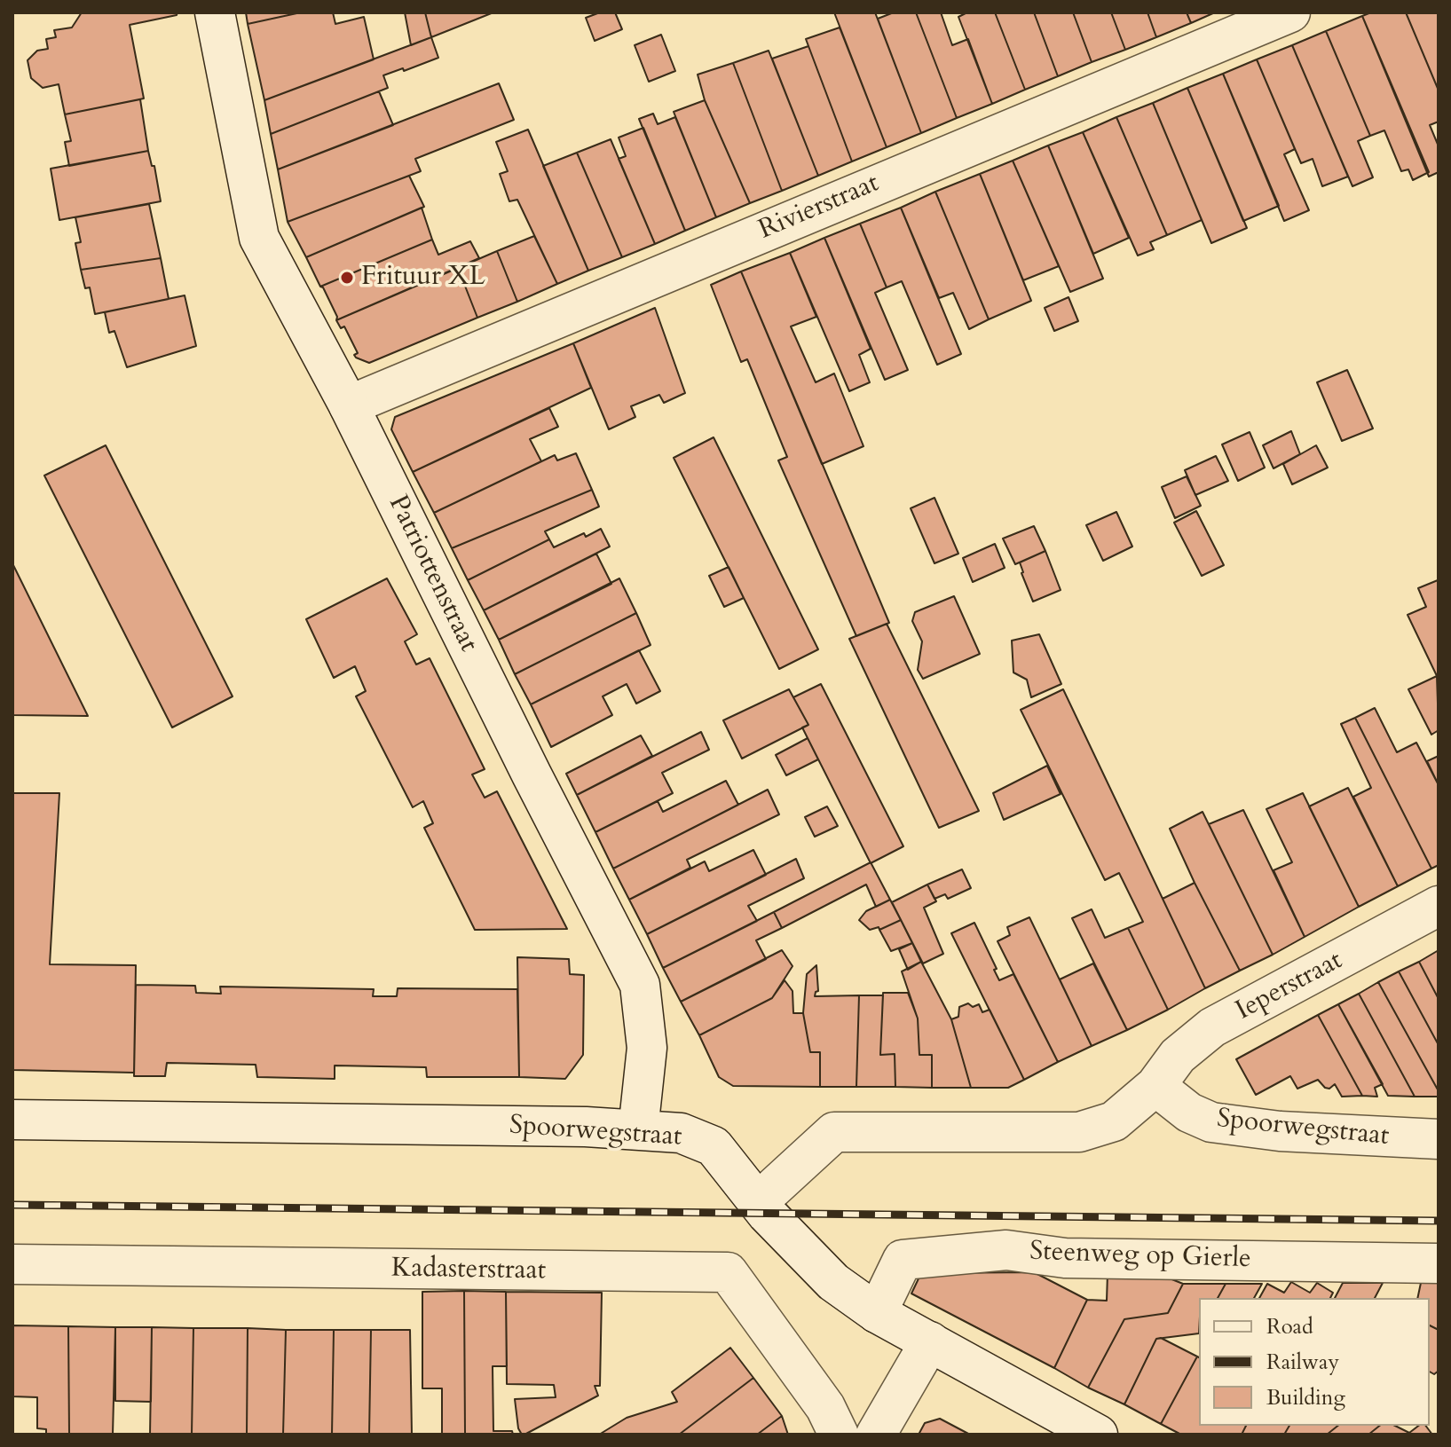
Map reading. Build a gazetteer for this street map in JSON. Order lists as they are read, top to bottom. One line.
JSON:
{"streets":{"street":["Rivierstraat","Patriottenstraat","Ieperstraat","Spoorwegstraat","Steenweg op Gierle","Kadasterstraat"]},"crossings":[["Rivierstraat","Patriottenstraat"],["Patriottenstraat","Spoorwegstraat"],["Ieperstraat","Spoorwegstraat"]],"places":["Frituur XL"],"legend":["Road","Railway","Building"]}
